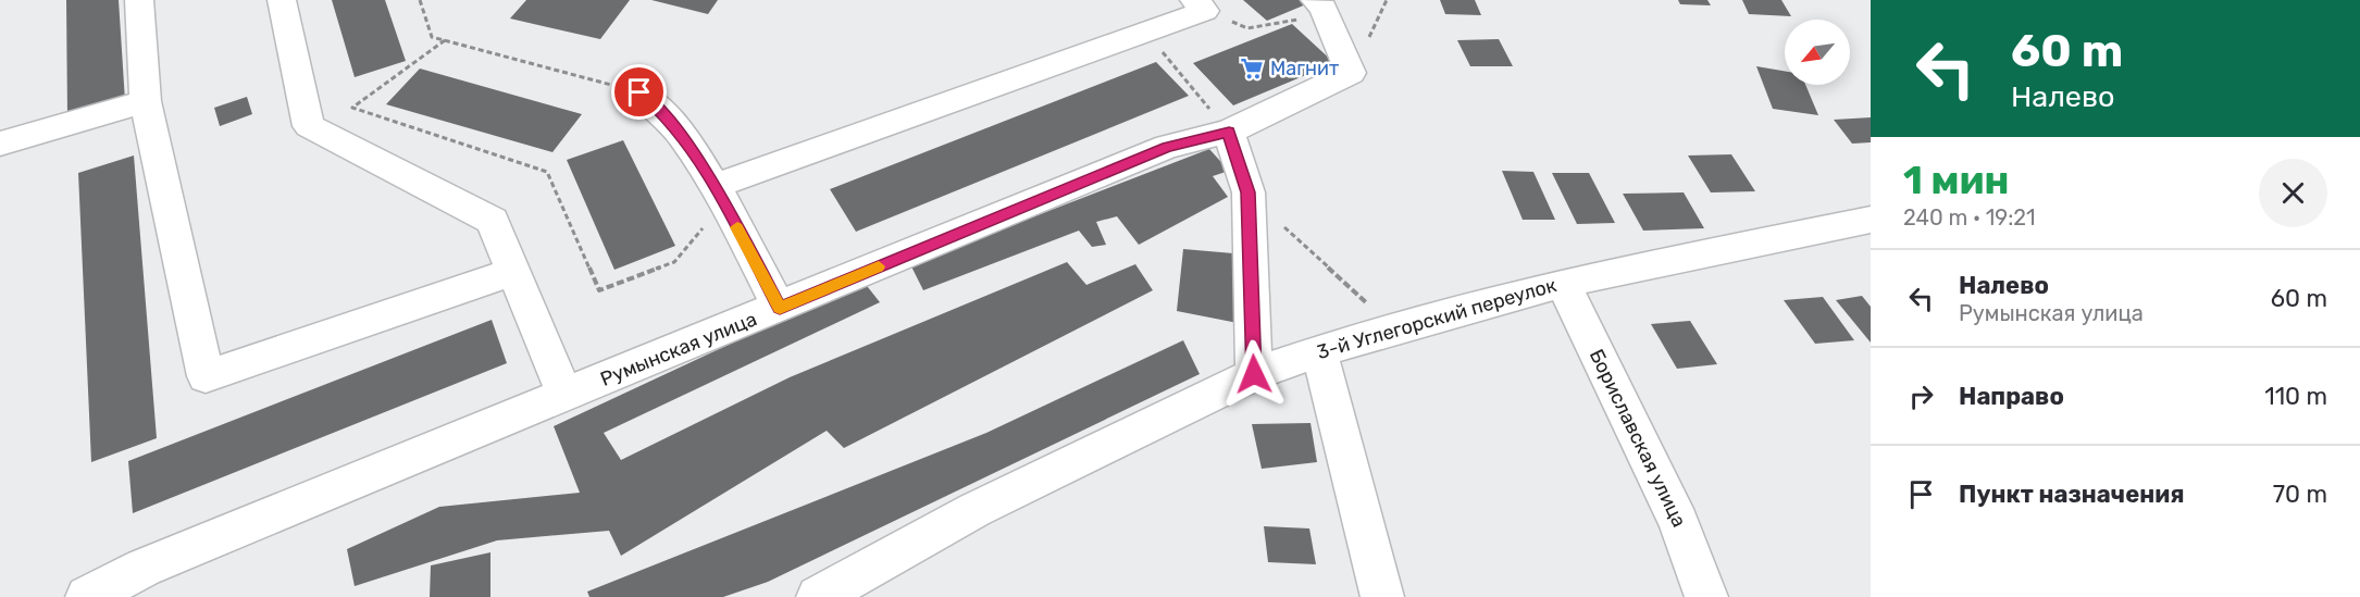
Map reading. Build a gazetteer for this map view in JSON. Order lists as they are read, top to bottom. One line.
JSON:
{"streets":{"street":["3-й Углегорский переулок","Румынская улица","Бориславская улица"]},"crossings":[["3-й Углегорский переулок","Бориславская улица"]],"places":{"supermarket":["Магнит"]},"north":"bottom left","page":{"turn":["60 m","Налево"],"heading":["1 мин","240 m · 19:21"],"list":[{"name":"Налево","note":"Румынская улица","value":"60 m"},{"name":"Направо","value":"110 m"},{"name":"Пункт назначения","value":"70 m"}]}}
